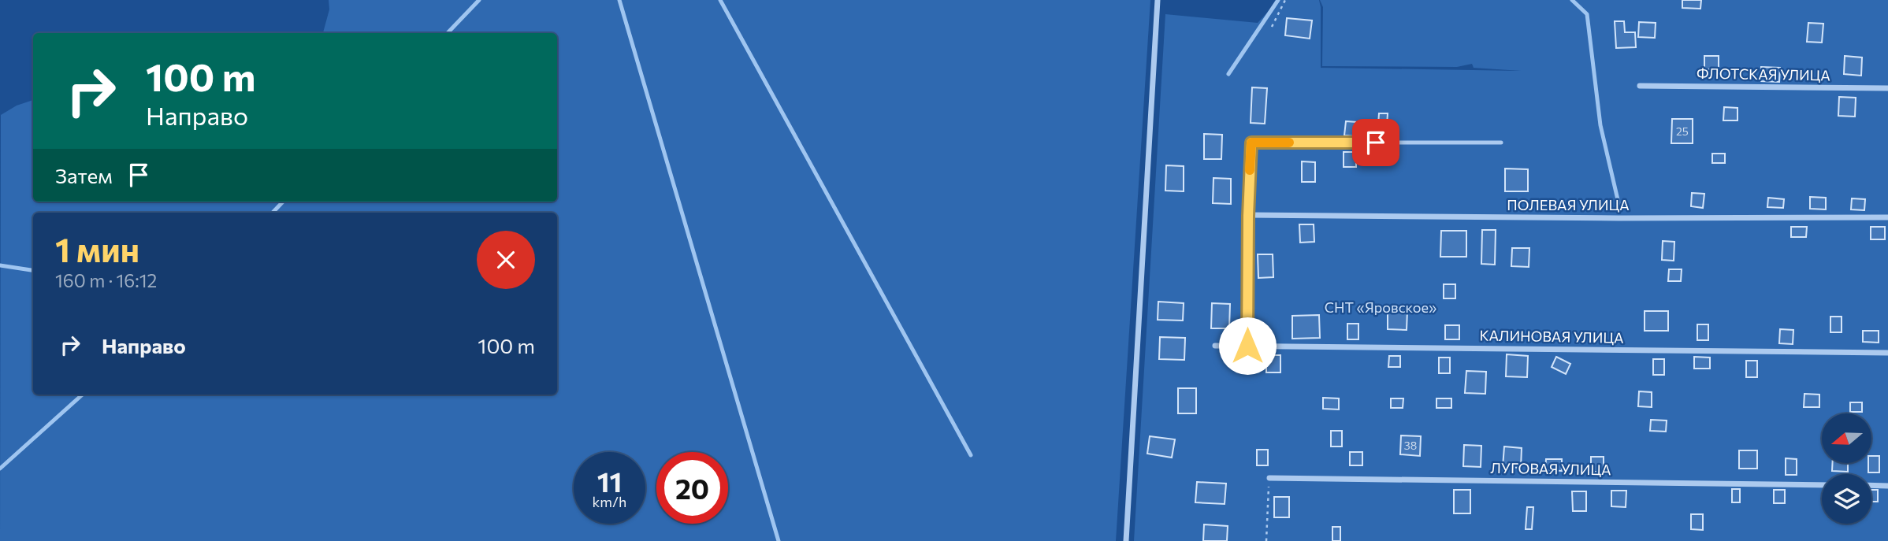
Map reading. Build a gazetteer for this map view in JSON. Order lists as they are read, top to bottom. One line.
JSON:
{"streets":{"street":["ФЛОТСКАЯ УЛИЦА","ПОЛЕВАЯ УЛИЦА","КАЛИНОВАЯ УЛИЦА","ЛУГОВАЯ УЛИЦА"]},"parks":["СНТ «Яровское»"],"house_numbers":["25","38"],"north":"left","page":{"turn":["100 m","Направо"],"then":"Затем","heading":["1 мин","160 m · 16:12"],"list":[{"name":"Направо","value":"100 m"}],"speed":"11 km/h","limit":"20"}}
